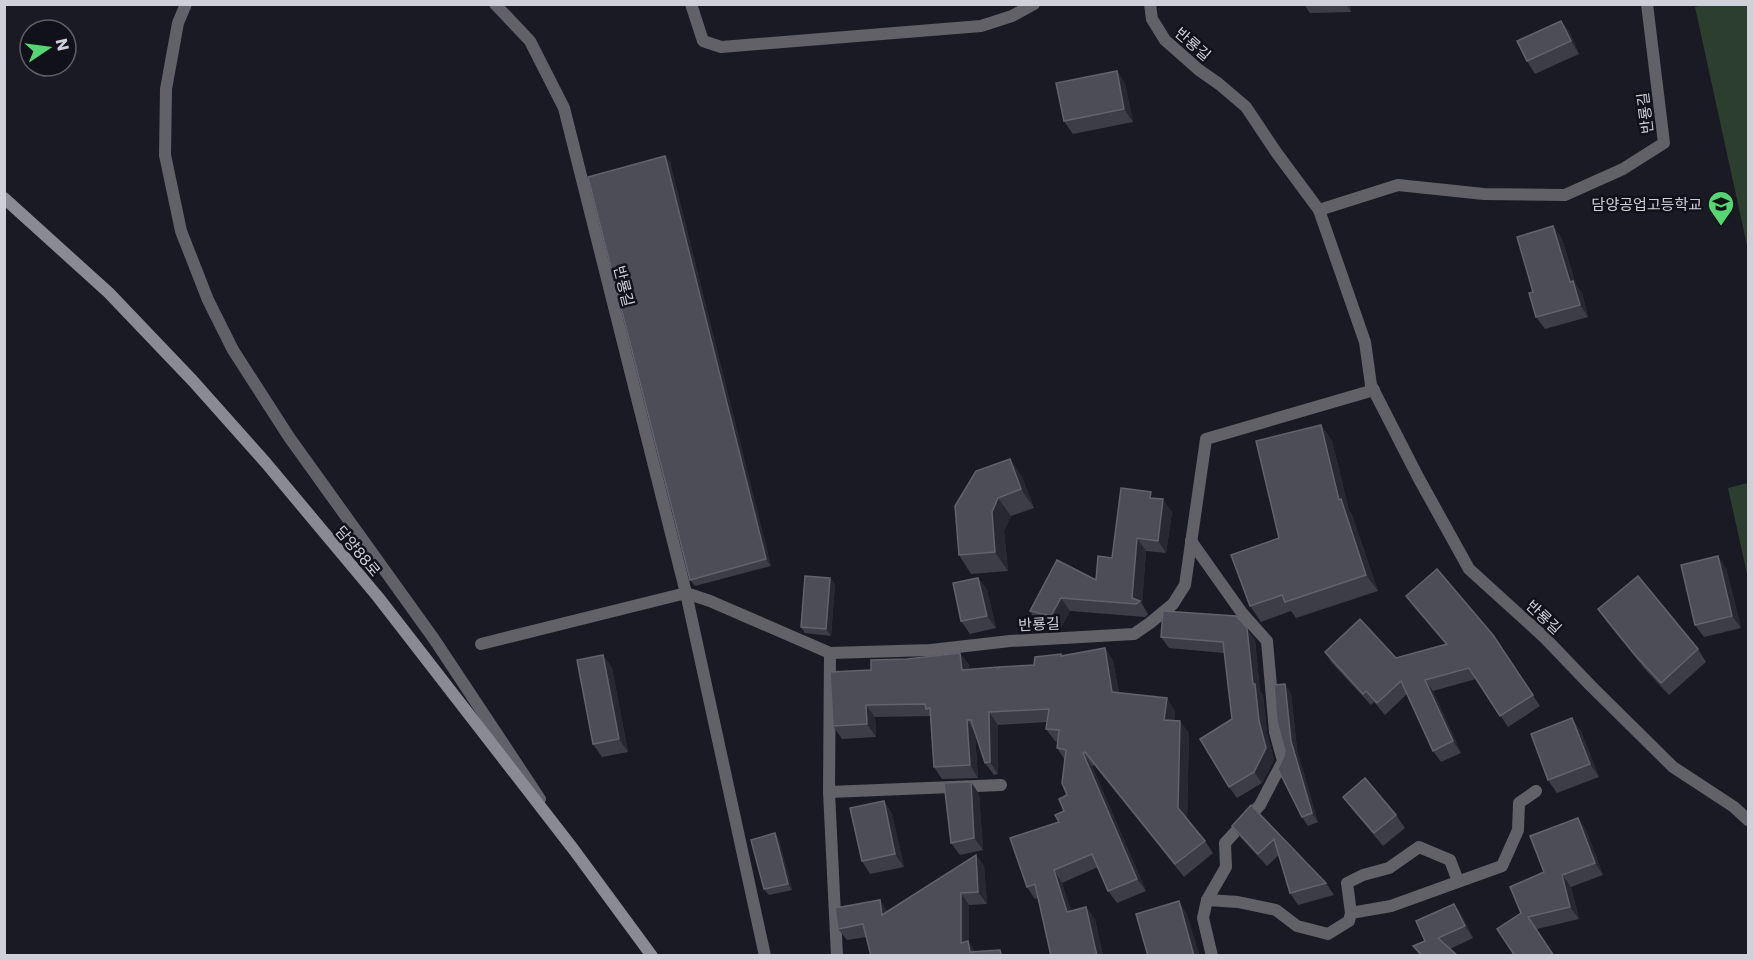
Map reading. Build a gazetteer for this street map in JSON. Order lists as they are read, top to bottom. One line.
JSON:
{"streets":{"main road":["담양88로"],"street":["반룡길"]},"places":{"school or university":["담양공업고등학교"]},"north":"right"}
